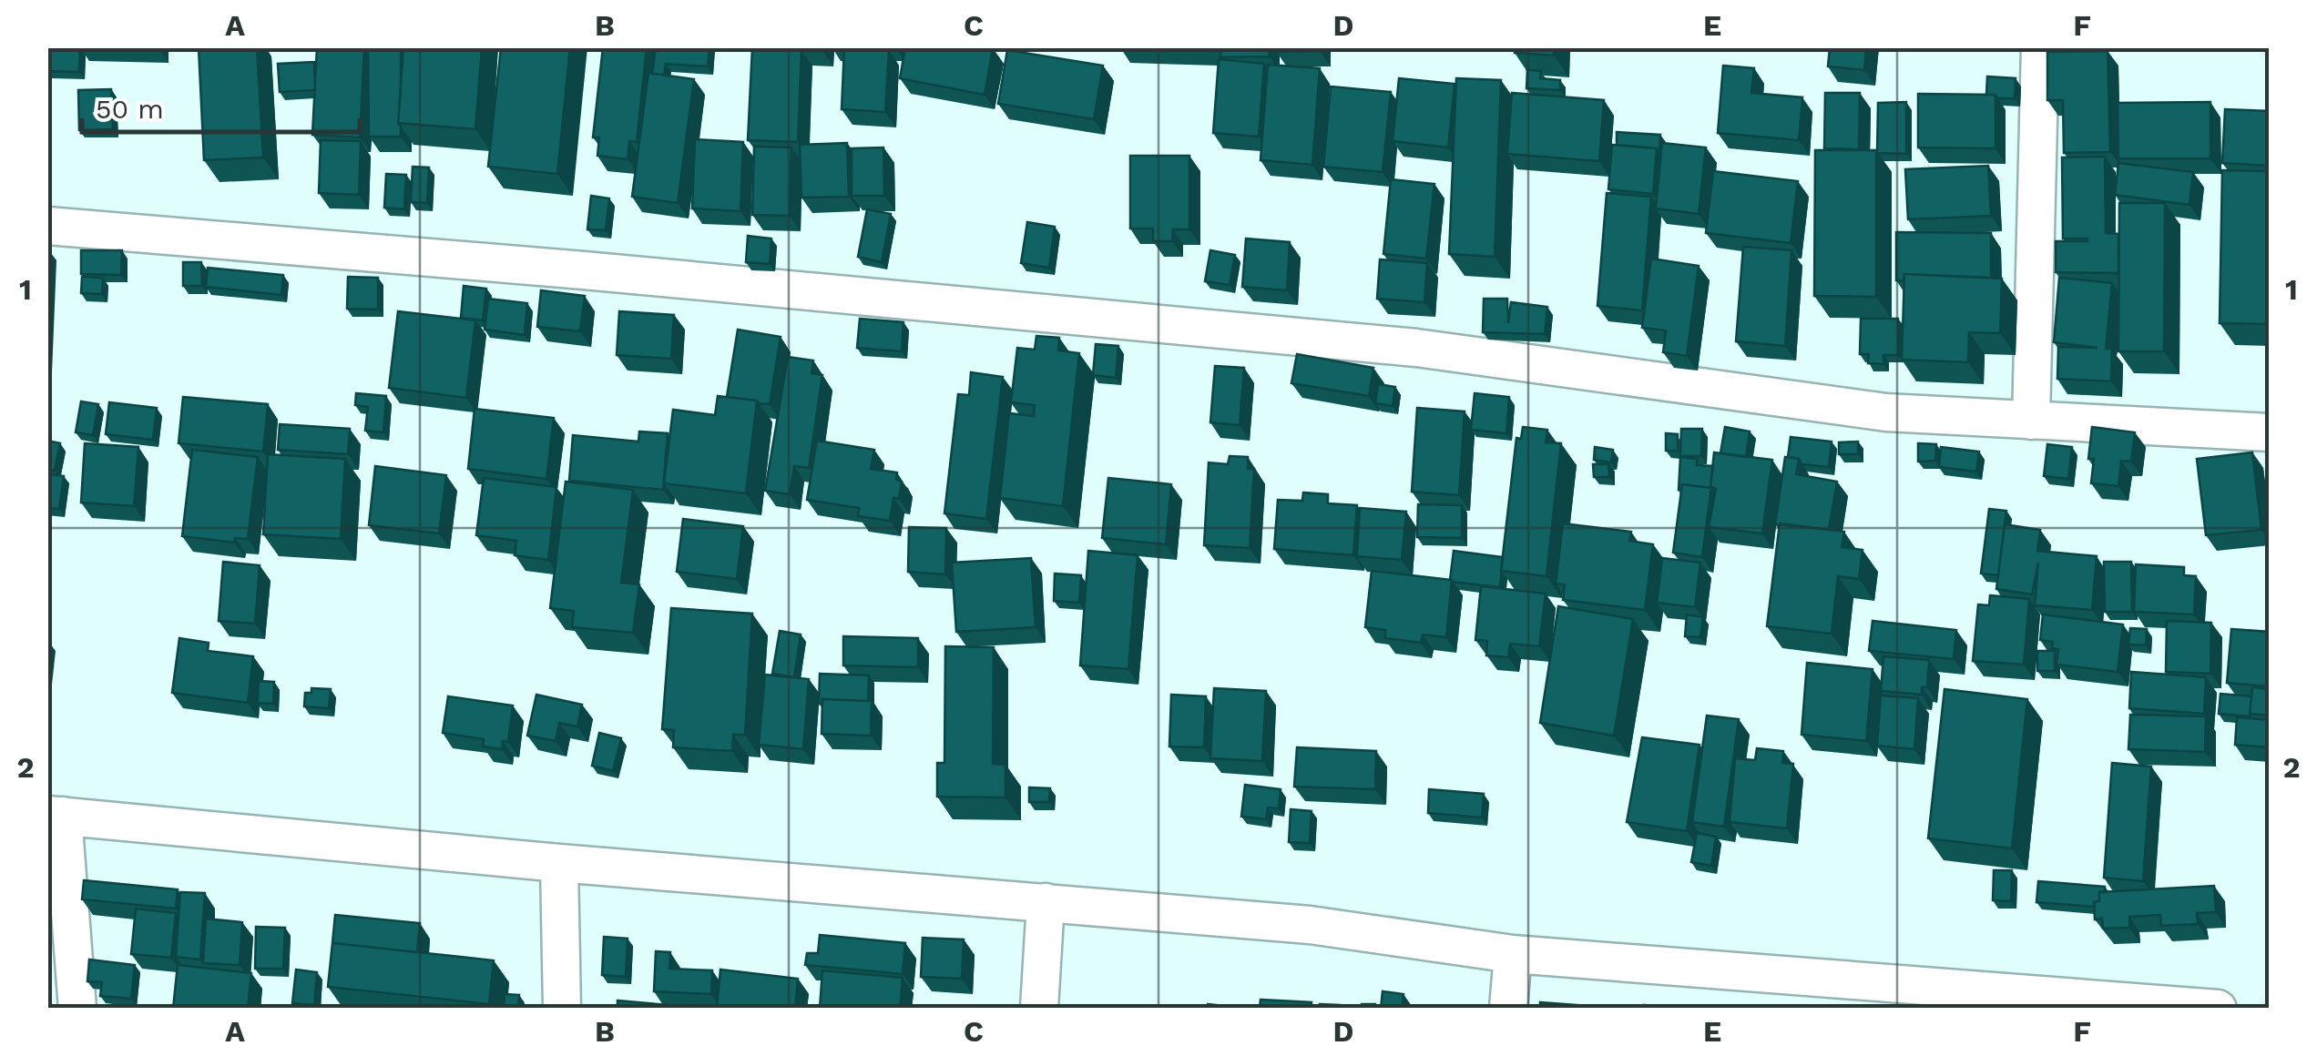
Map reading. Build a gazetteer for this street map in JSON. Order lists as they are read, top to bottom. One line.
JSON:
{"scale_bar":"50 m","grid":{"columns":["A","B","C","D","E","F"],"rows":["1","2"]}}
